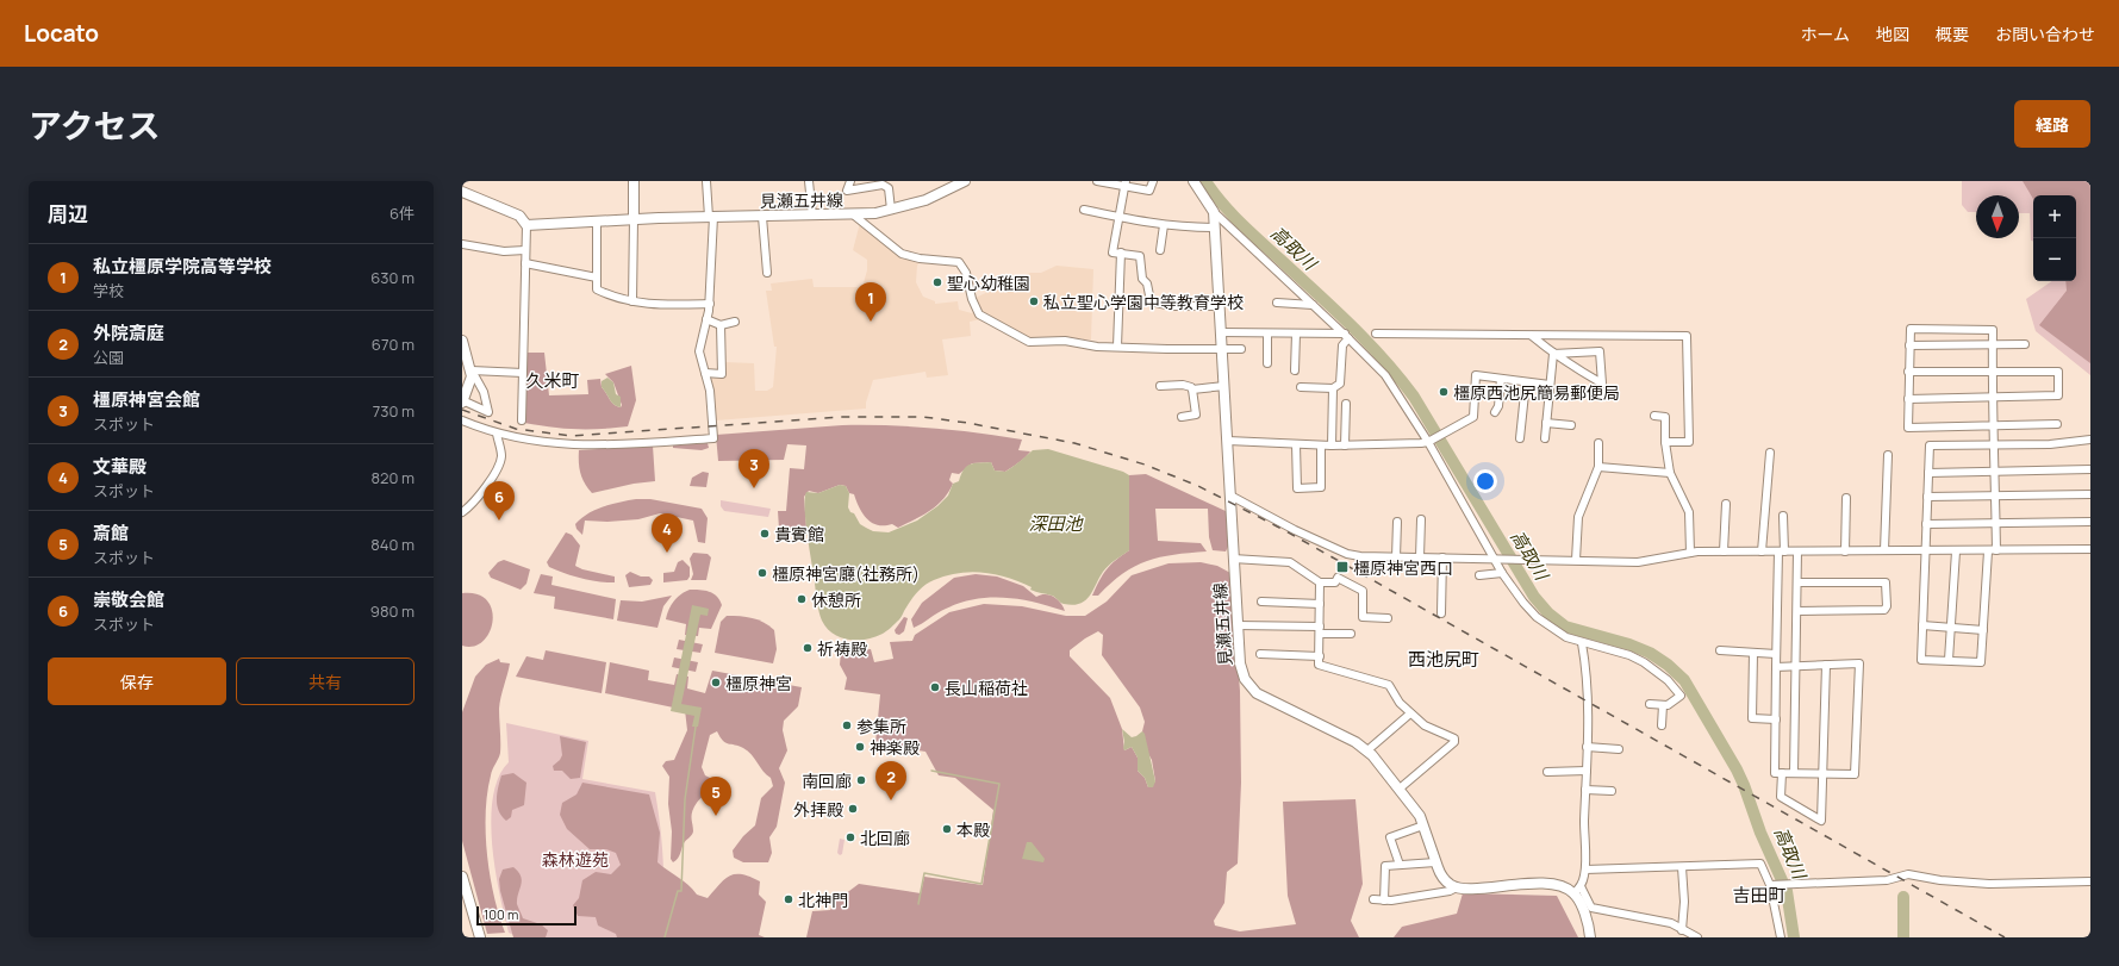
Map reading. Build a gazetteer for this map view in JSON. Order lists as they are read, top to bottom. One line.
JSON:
{"streets":{"main road":["見瀬五井線"]},"districts":["久米町","西池尻町","吉田町"],"water":["高取川","深田池"],"parks":["森林遊苑"],"places":{"other":["聖心幼稚園","私立聖心学園中等教育学校","橿原西池尻簡易郵便局","貴賓館","橿原神宮廳(社務所)","休憩所","祈祷殿","橿原神宮","長山稲荷社","参集所","神楽殿","南回廊","外拝殿","本殿","北回廊","北神門"],"transit":["橿原神宮西口"]},"scale_bar":"100 m","north":"bottom","page":{"header":"Locato","nav":["ホーム","地図","概要","お問い合わせ"],"title":"アクセス","buttons":["経路",["保存","共有"]],"heading":["周辺","6件"],"map_buttons":["+","−"],"list":[{"mark":"1","name":"私立橿原学院高等学校","note":"学校","value":"630 m"},{"mark":"2","name":"外院斎庭","note":"公園","value":"670 m"},{"mark":"3","name":"橿原神宮会館","note":"スポット","value":"730 m"},{"mark":"4","name":"文華殿","note":"スポット","value":"820 m"},{"mark":"5","name":"斎館","note":"スポット","value":"840 m"},{"mark":"6","name":"崇敬会館","note":"スポット","value":"980 m"}],"pins":["1","3","6","4","2","5"],"scale":"100 m"}}
